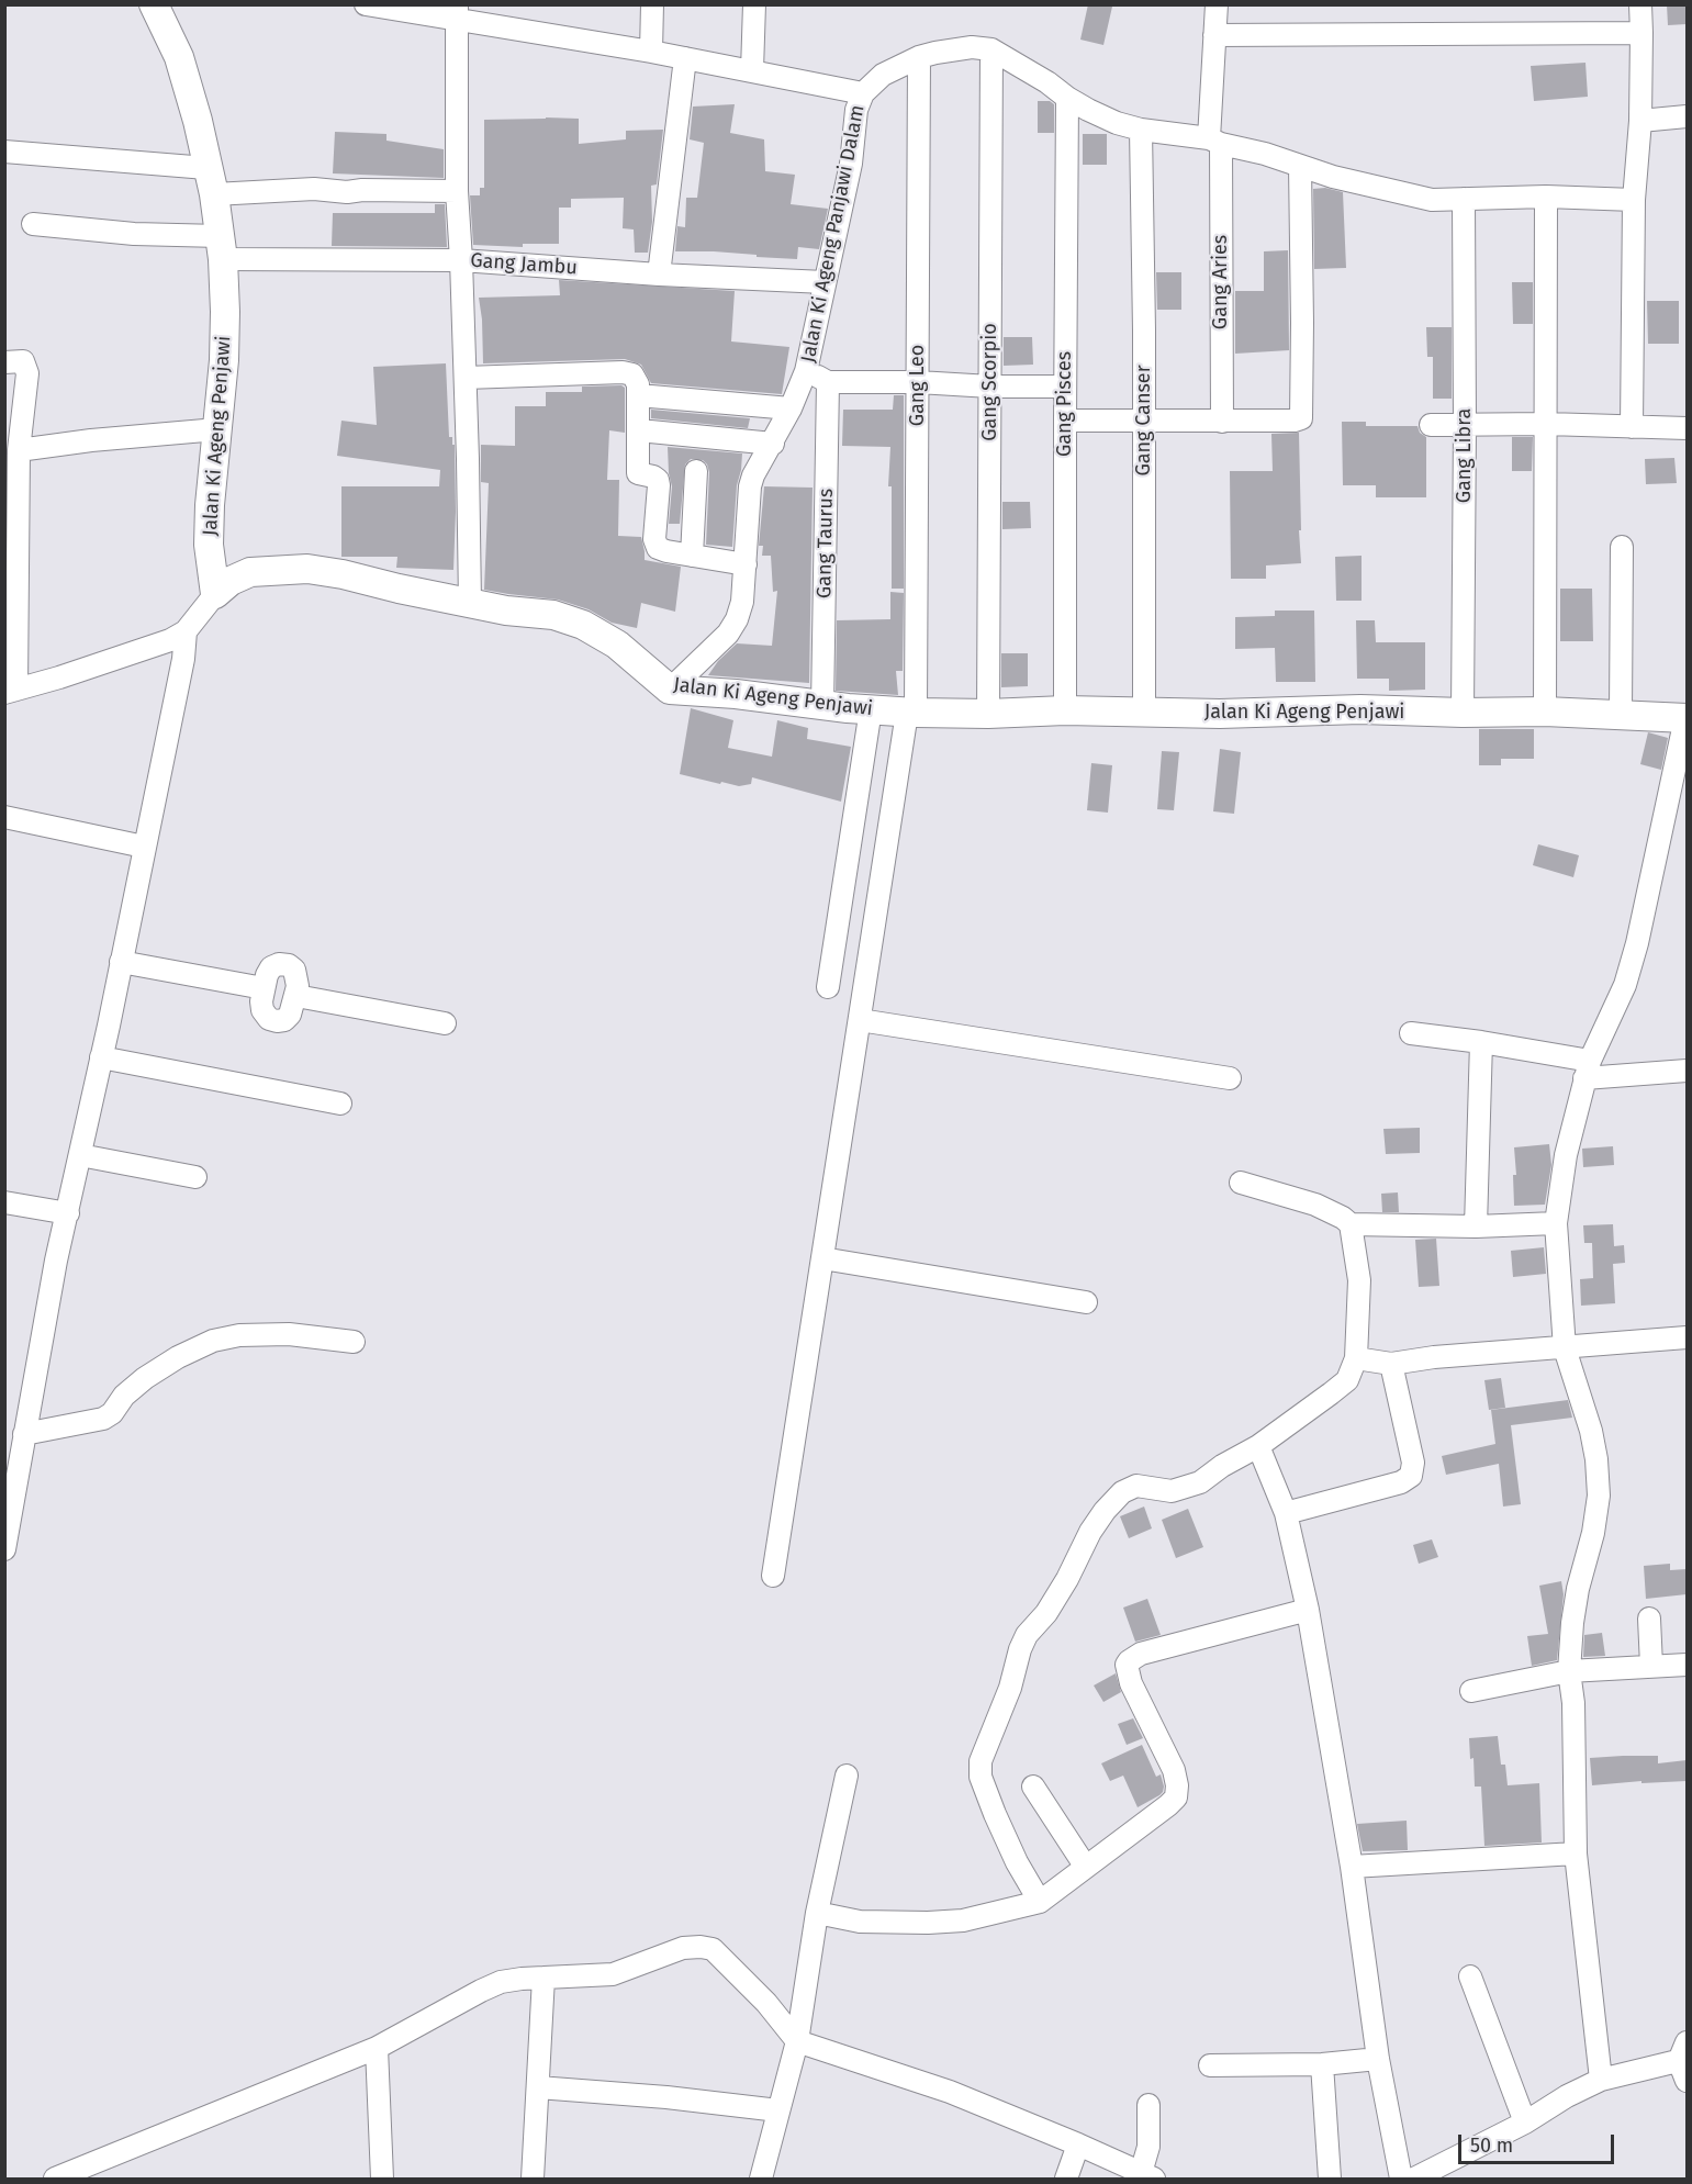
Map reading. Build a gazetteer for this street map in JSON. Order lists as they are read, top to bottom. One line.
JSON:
{"streets":{"main road":["Jalan Ki Ageng Penjawi"],"street":["Jalan Ki Ageng Panjawi Dalam","Gang Jambu","Gang Aries","Gang Scorpio","Gang Leo","Gang Pisces","Gang Canser","Gang Libra","Gang Taurus"]},"crossings":[["Jalan Ki Ageng Panjawi Dalam","Gang Jambu"],["Jalan Ki Ageng Panjawi Dalam","Jalan Ki Ageng Penjawi"],["Gang Jambu","Jalan Ki Ageng Penjawi"],["Gang Scorpio","Jalan Ki Ageng Penjawi"],["Gang Leo","Jalan Ki Ageng Penjawi"],["Gang Pisces","Jalan Ki Ageng Penjawi"],["Gang Canser","Jalan Ki Ageng Penjawi"],["Jalan Ki Ageng Penjawi","Gang Libra"],["Jalan Ki Ageng Penjawi","Gang Taurus"]],"scale_bar":"50 m"}
